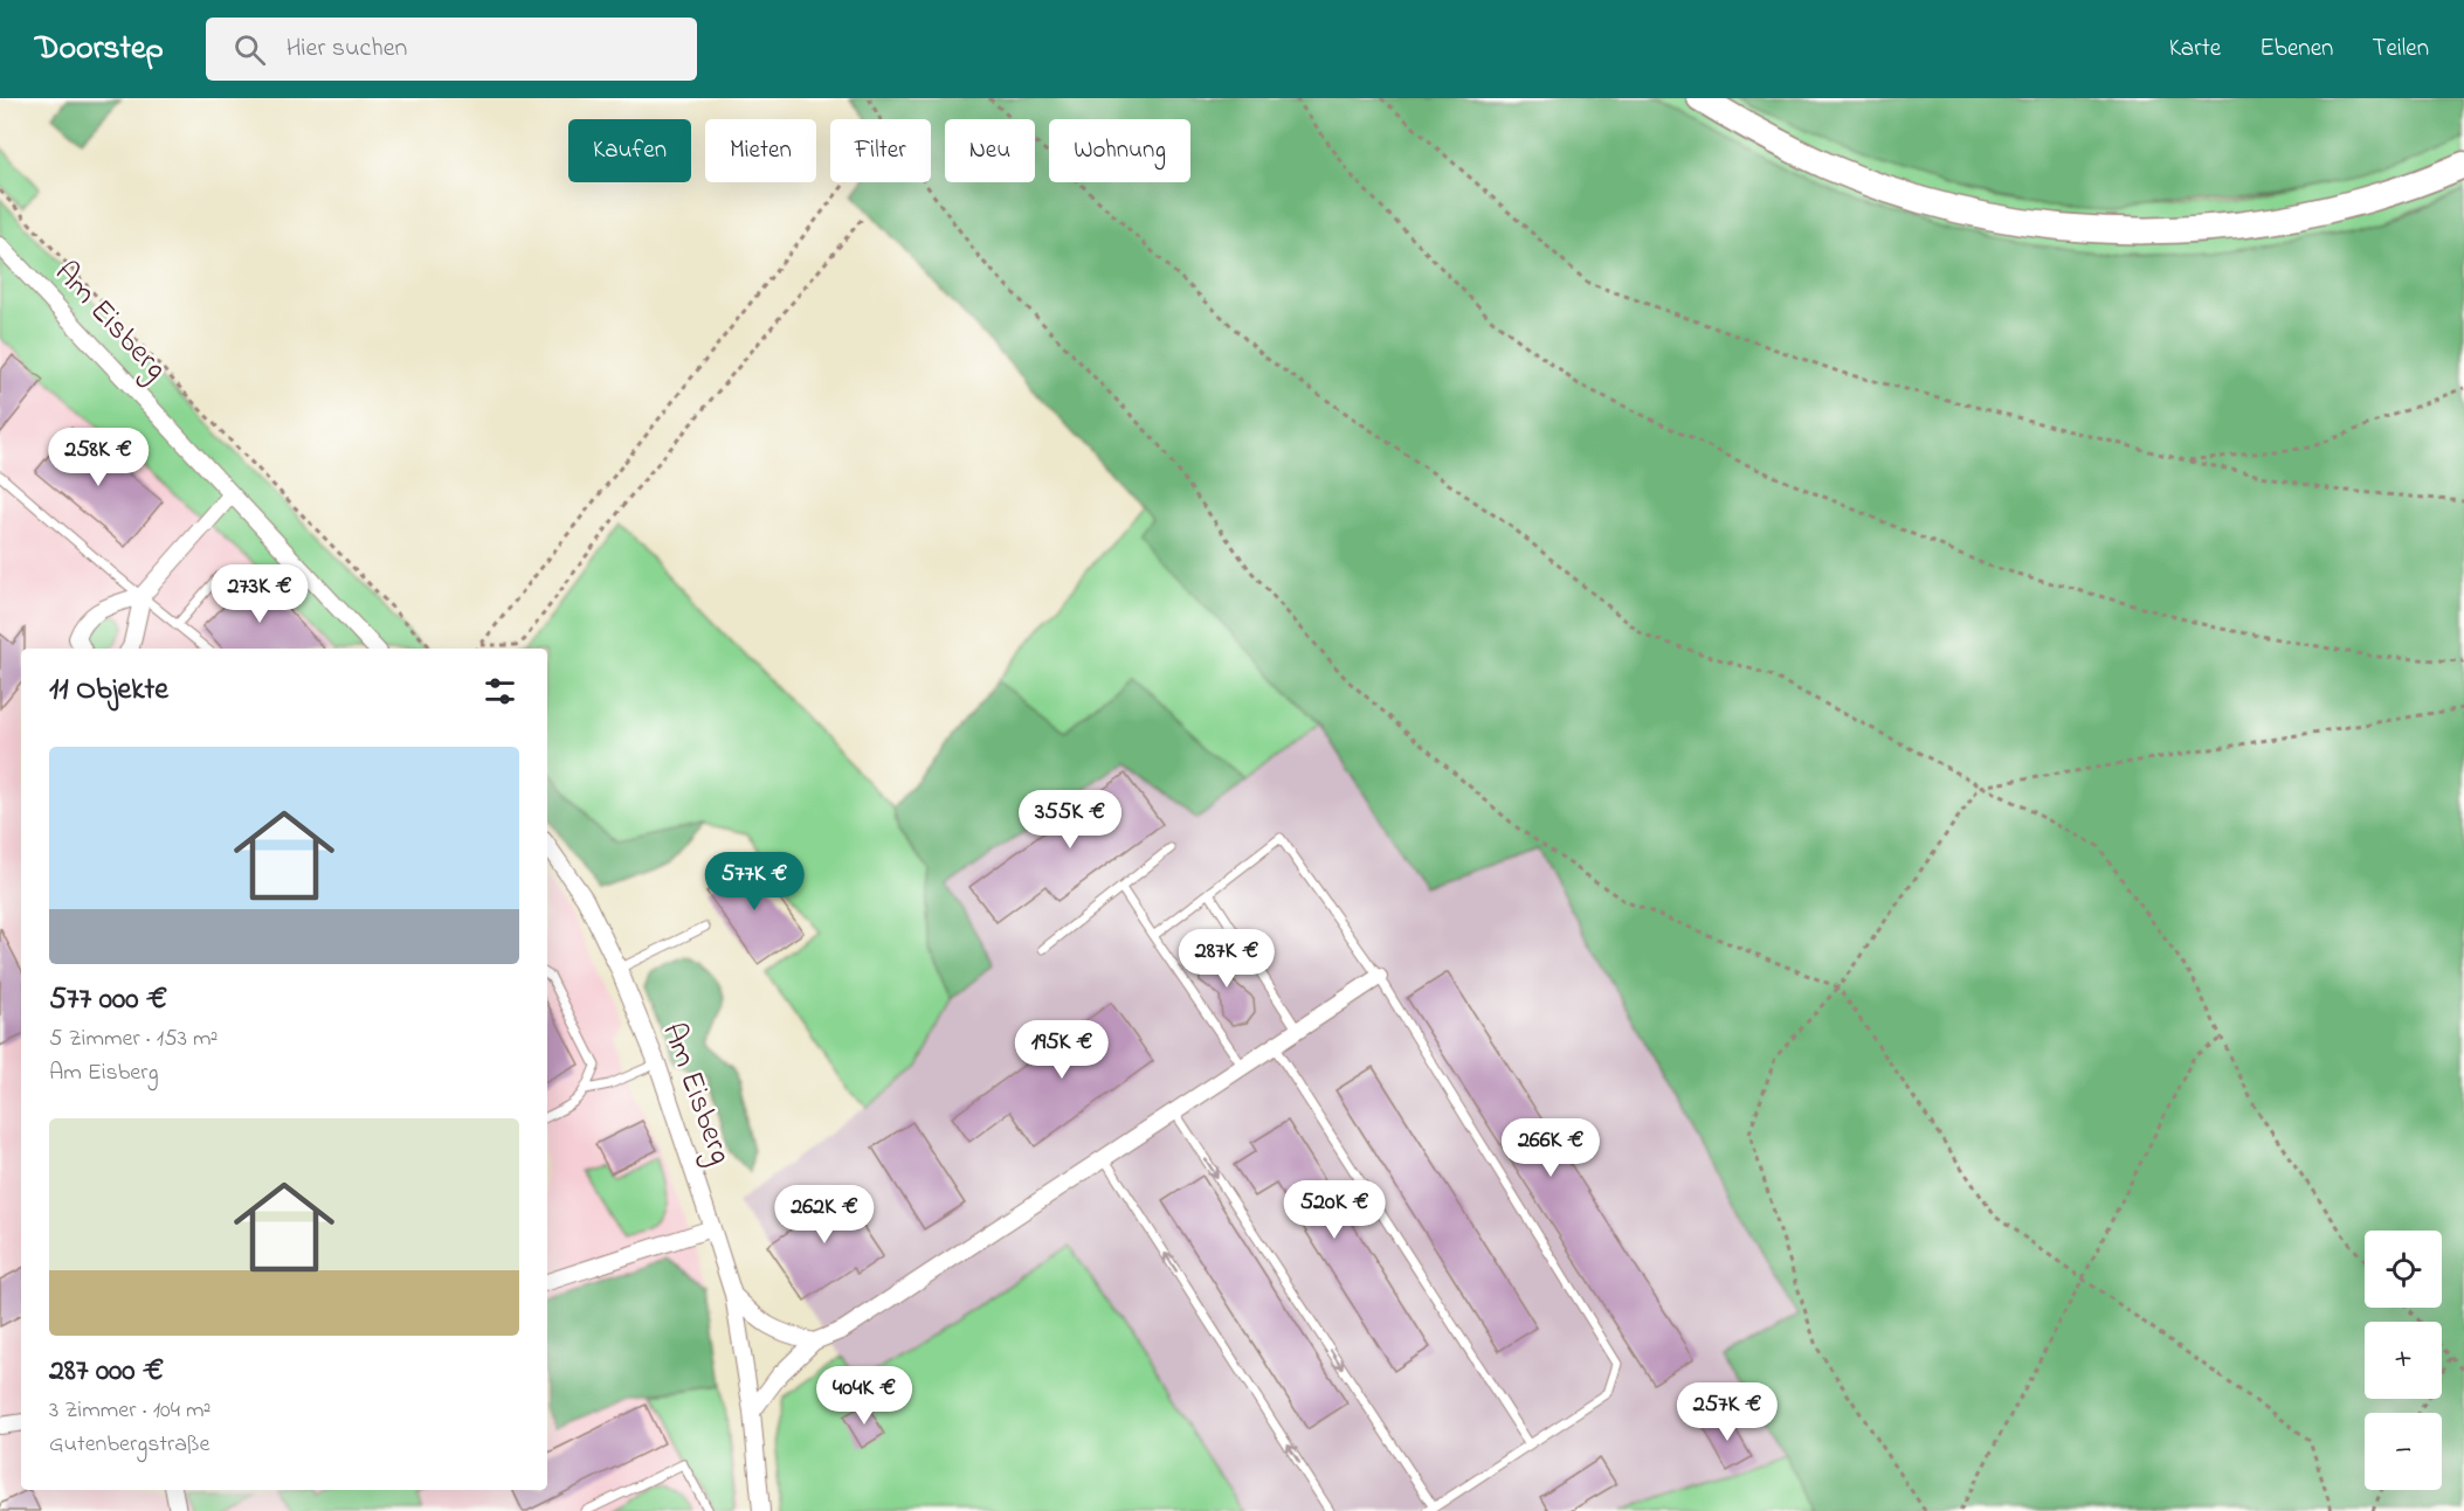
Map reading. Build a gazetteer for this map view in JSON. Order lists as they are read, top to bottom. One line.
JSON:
{"streets":{"street":["Am Eisberg"]},"page":{"header":"Doorstep","search":"Hier suchen","nav":["Karte","Ebenen","Teilen"],"chip":["Kaufen","Mieten","Filter","Neu","Wohnung"],"price":["258K €","273K €","355K €","577K €","287K €","195K €","266K €","520K €","262K €","404K €","257K €"],"heading":"11 Objekte","list":[{"name":"577 000 €","note":"5 Zimmer · 153 m² · Am Eisberg"},{"name":"287 000 €","note":"3 Zimmer · 104 m² · Gutenbergstraße"}],"map_buttons":["+","−"]}}
